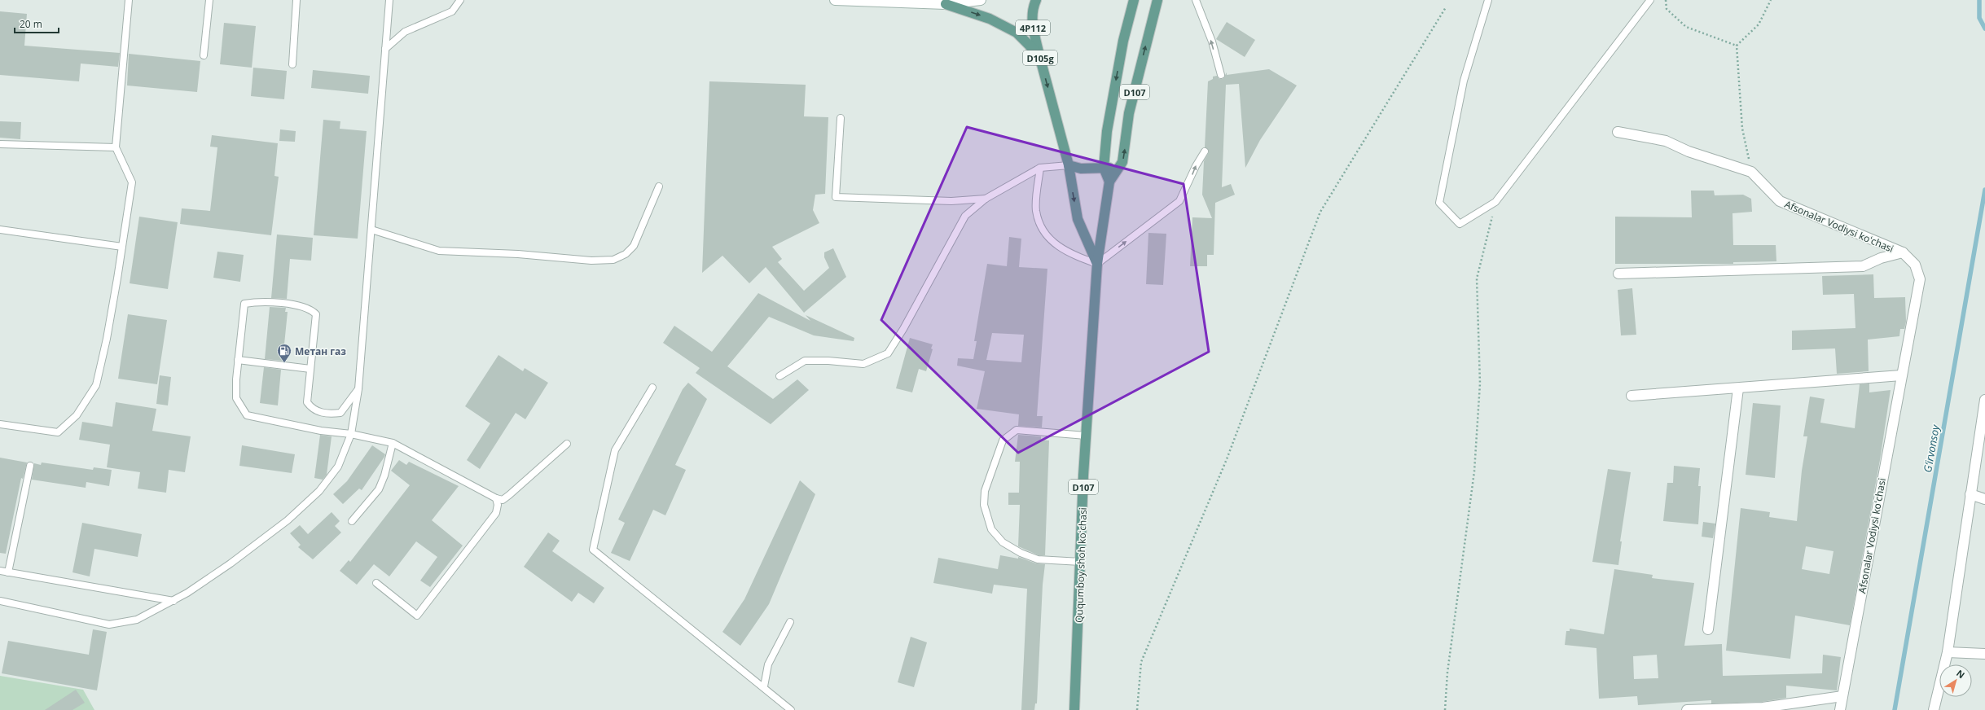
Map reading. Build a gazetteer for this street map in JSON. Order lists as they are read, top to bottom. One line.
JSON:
{"streets":{"main road":["4P112","D105g","D107","Ququmboy shoh koʻchasi"],"street":["Afsonalar Vodiysi koʻchasi"]},"crossings":[["4P112","D105g"],["D105g","D107"],["D105g","Ququmboy shoh koʻchasi"],["D107","Ququmboy shoh koʻchasi"]],"water":["G‘irvonsoy"],"places":{"fuel station":["Метан газ"]},"scale_bar":"20 m","north":"top right"}
